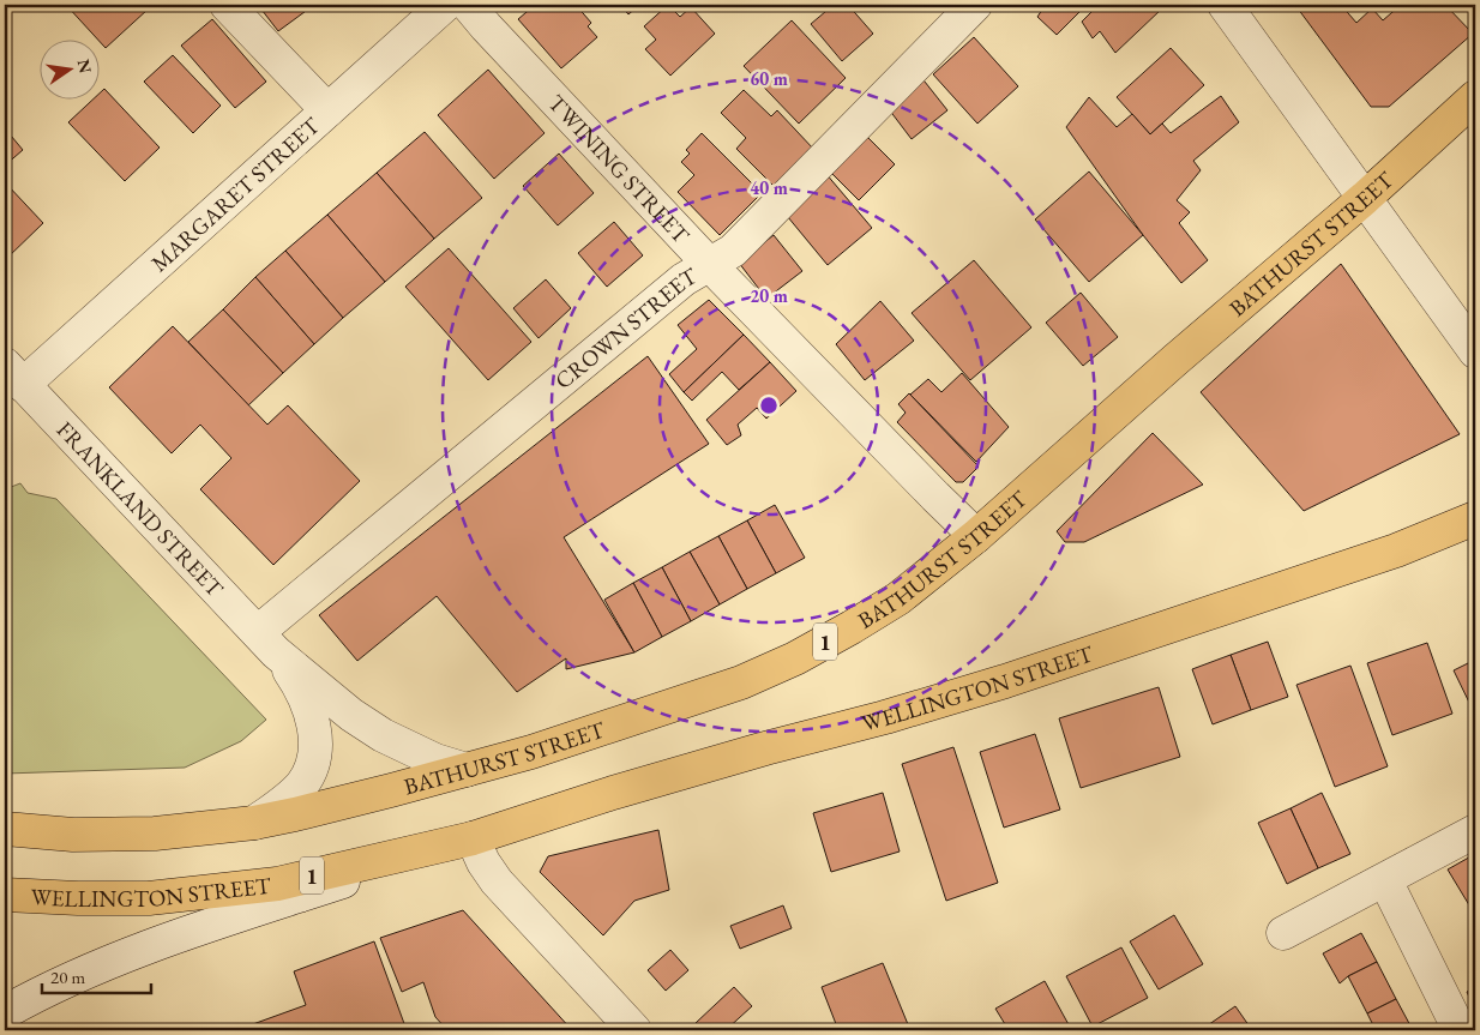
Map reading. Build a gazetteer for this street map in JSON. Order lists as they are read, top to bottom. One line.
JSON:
{"streets":{"highway":["BATHURST STREET","1","WELLINGTON STREET"],"street":["TWINING STREET","MARGARET STREET","CROWN STREET","FRANKLAND STREET"]},"crossings":[["TWINING STREET","BATHURST STREET"],["TWINING STREET","CROWN STREET"],["MARGARET STREET","FRANKLAND STREET"],["BATHURST STREET","FRANKLAND STREET"],["CROWN STREET","FRANKLAND STREET"]],"scale_bar":"20 m","north":"right","rings":["60 m","40 m","20 m"]}
